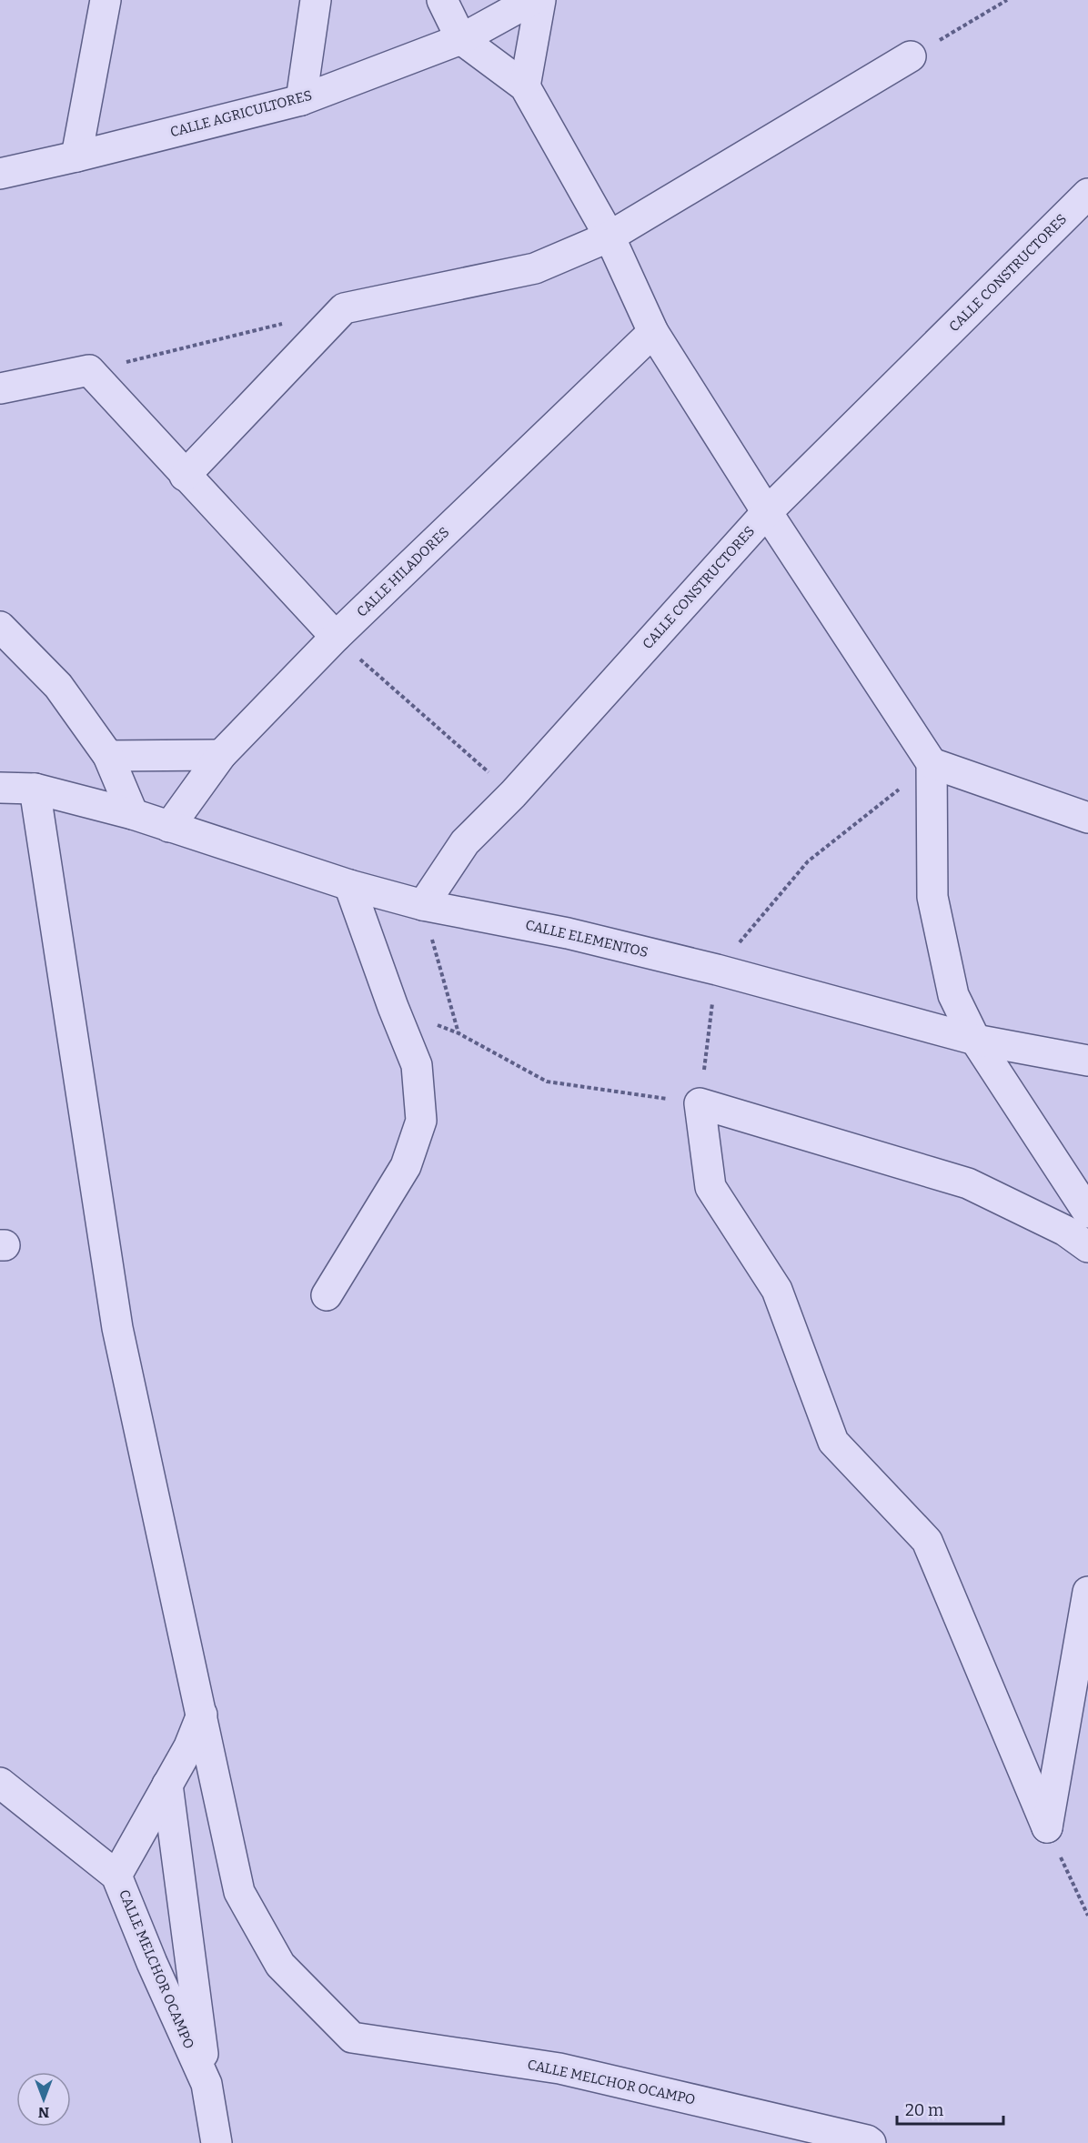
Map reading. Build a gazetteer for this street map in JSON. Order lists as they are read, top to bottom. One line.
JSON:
{"streets":{"street":["CALLE AGRICULTORES","CALLE CONSTRUCTORES","CALLE HILADORES","CALLE ELEMENTOS","CALLE MELCHOR OCAMPO"]},"crossings":[["CALLE CONSTRUCTORES","CALLE ELEMENTOS"],["CALLE HILADORES","CALLE ELEMENTOS"],["CALLE ELEMENTOS","CALLE MELCHOR OCAMPO"]],"scale_bar":"20 m","north":"bottom"}
